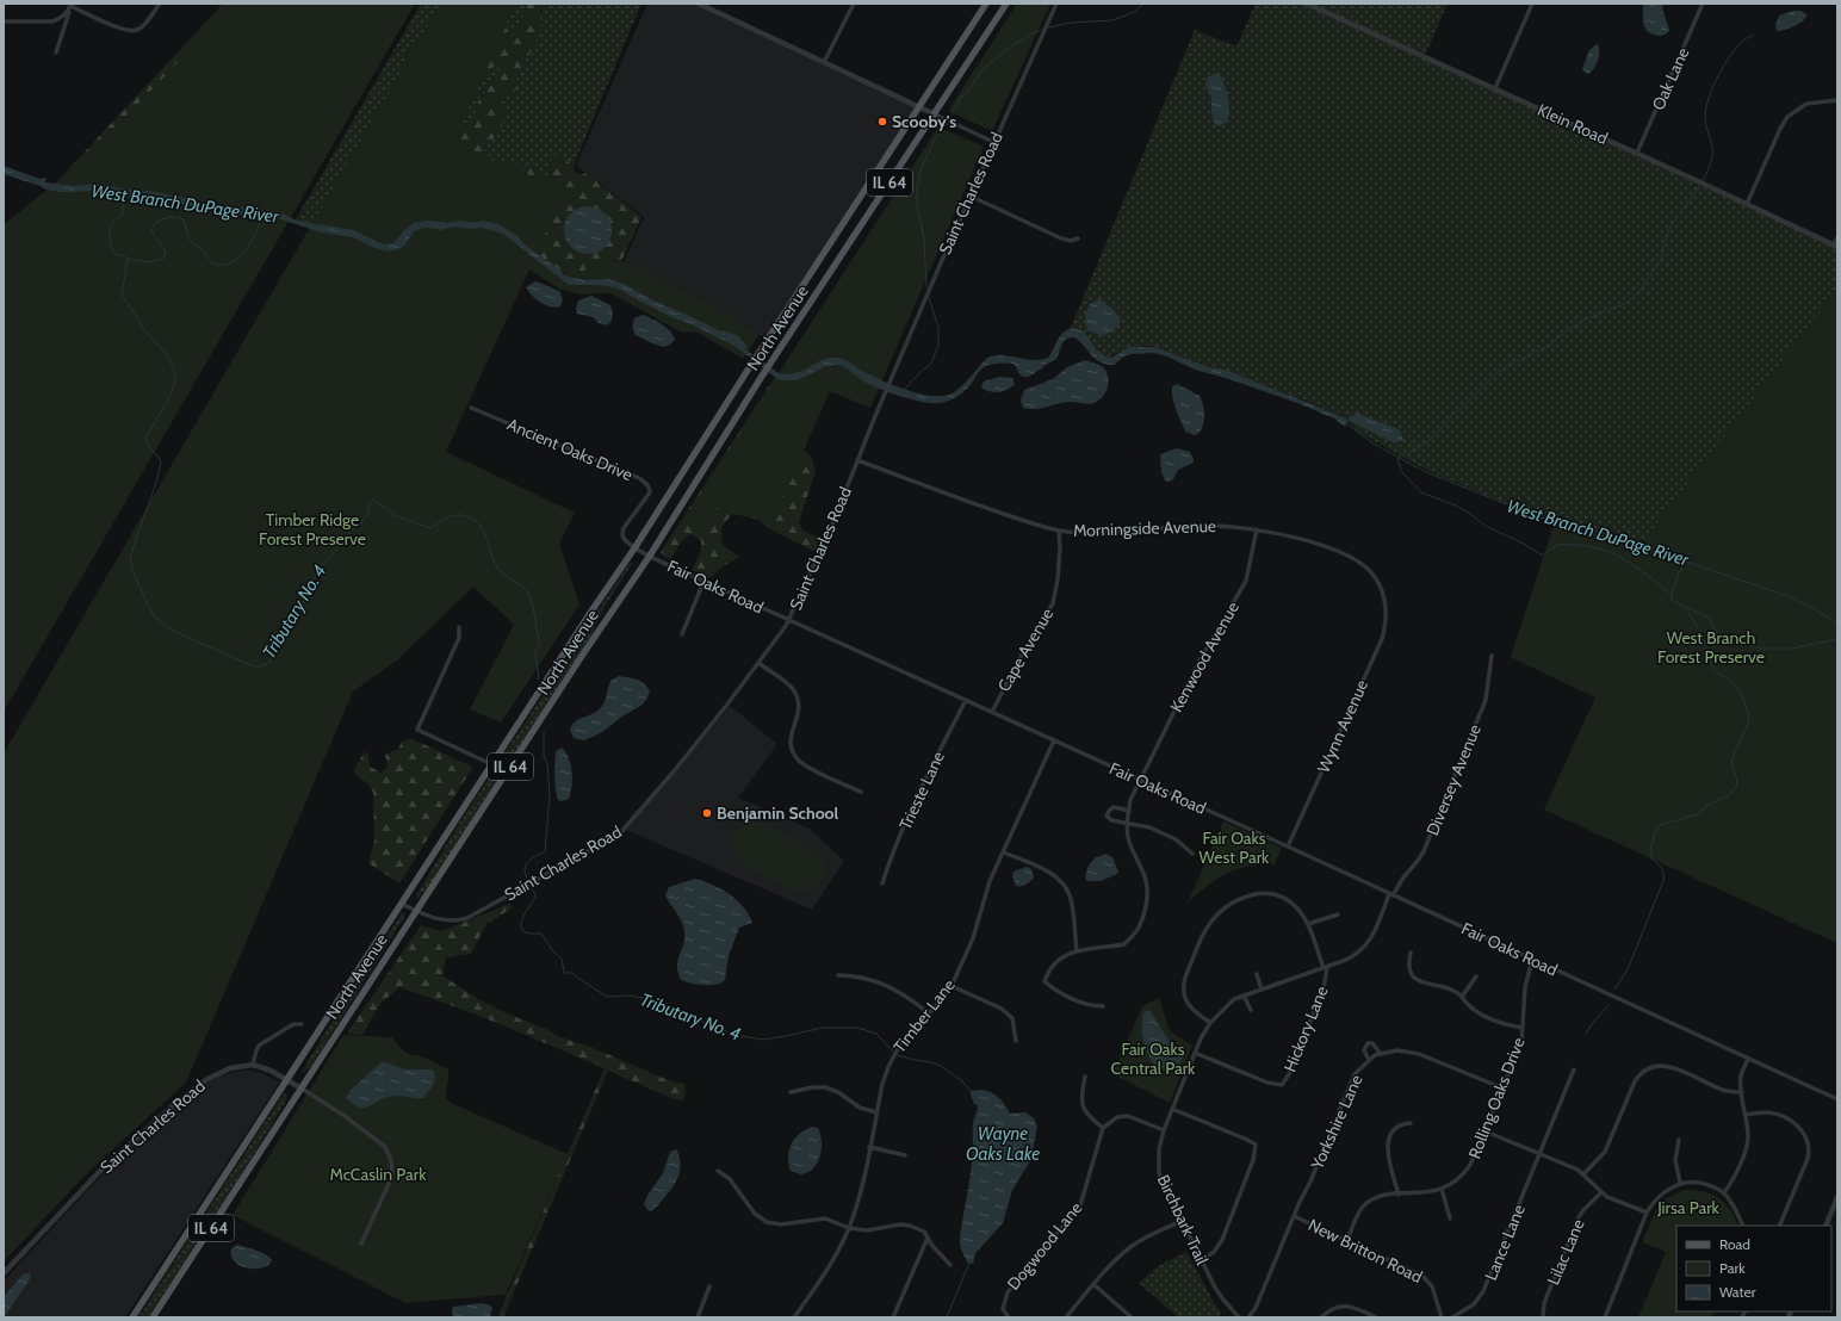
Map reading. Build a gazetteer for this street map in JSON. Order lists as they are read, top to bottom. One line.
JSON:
{"streets":{"main road":["IL 64","North Avenue"],"street":["Oak Lane","Klein Road","Saint Charles Road","Ancient Oaks Drive","Morningside Avenue","Fair Oaks Road","Cape Avenue","Kenwood Avenue","Wynn Avenue","Diversey Avenue","Trieste Lane","Timber Lane","Hickory Lane","Rolling Oaks Drive","Yorkshire Lane","Birchbark Trail","Lance Lane","Dogwood Lane","New Britton Road","Lilac Lane"]},"crossings":[["Oak Lane","Klein Road"],["Saint Charles Road","North Avenue"],["Saint Charles Road","Morningside Avenue"],["Saint Charles Road","Fair Oaks Road"],["North Avenue","Ancient Oaks Drive"],["North Avenue","Fair Oaks Road"],["Ancient Oaks Drive","Fair Oaks Road"],["Morningside Avenue","Cape Avenue"],["Morningside Avenue","Kenwood Avenue"],["Morningside Avenue","Wynn Avenue"],["Fair Oaks Road","Cape Avenue"],["Fair Oaks Road","Kenwood Avenue"],["Fair Oaks Road","Wynn Avenue"],["Fair Oaks Road","Diversey Avenue"],["Fair Oaks Road","Trieste Lane"],["Fair Oaks Road","Timber Lane"],["Fair Oaks Road","Rolling Oaks Drive"],["Fair Oaks Road","Birchbark Trail"],["Diversey Avenue","Birchbark Trail"],["Hickory Lane","Birchbark Trail"],["Rolling Oaks Drive","Yorkshire Lane"],["Rolling Oaks Drive","New Britton Road"],["Yorkshire Lane","New Britton Road"]],"water":["West Branch DuPage River","Tributary No. 4","Wayne Oaks Lake"],"parks":["Timber Ridge Forest Preserve","West Branch Forest Preserve","Fair Oaks West Park","Fair Oaks Central Park","McCaslin Park","Jirsa Park"],"places":["Scooby's","Benjamin School"],"legend":["Road","Park","Water"]}
